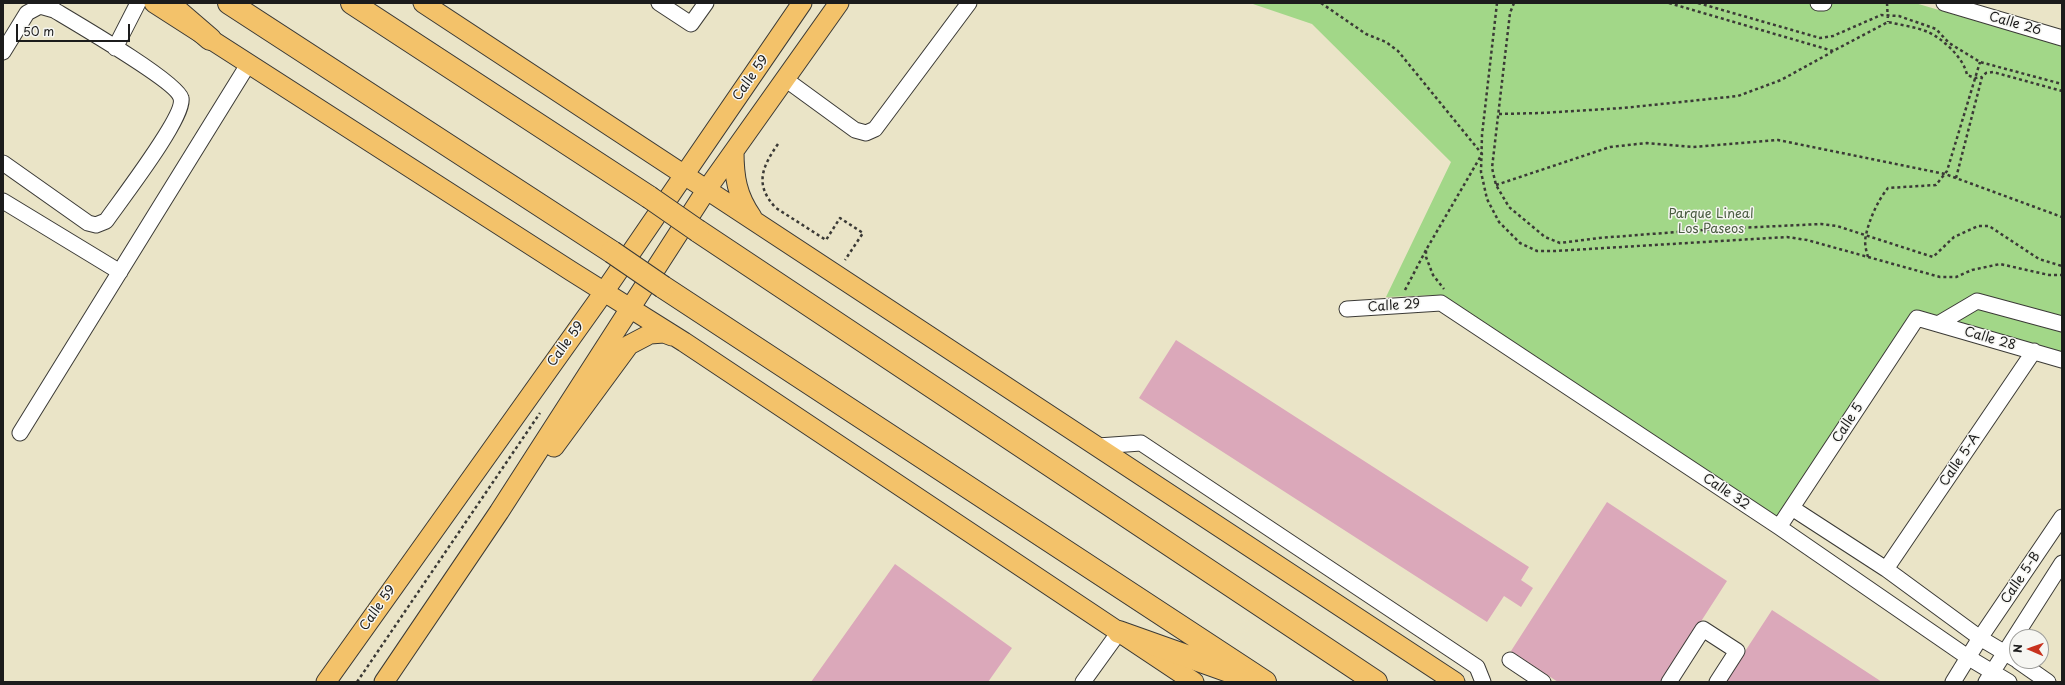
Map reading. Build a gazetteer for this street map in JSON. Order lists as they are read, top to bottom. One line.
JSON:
{"streets":{"main road":["Calle 59"],"street":["Calle 26","Calle 29","Calle 28","Calle 5","Calle 5-A","Calle 32","Calle 5-B"]},"crossings":[["Calle 29","Calle 32"],["Calle 28","Calle 5"],["Calle 28","Calle 5-A"],["Calle 5","Calle 32"],["Calle 32","Calle 5-B"]],"parks":["Parque Lineal Los Paseos"],"scale_bar":"50 m","north":"left"}
